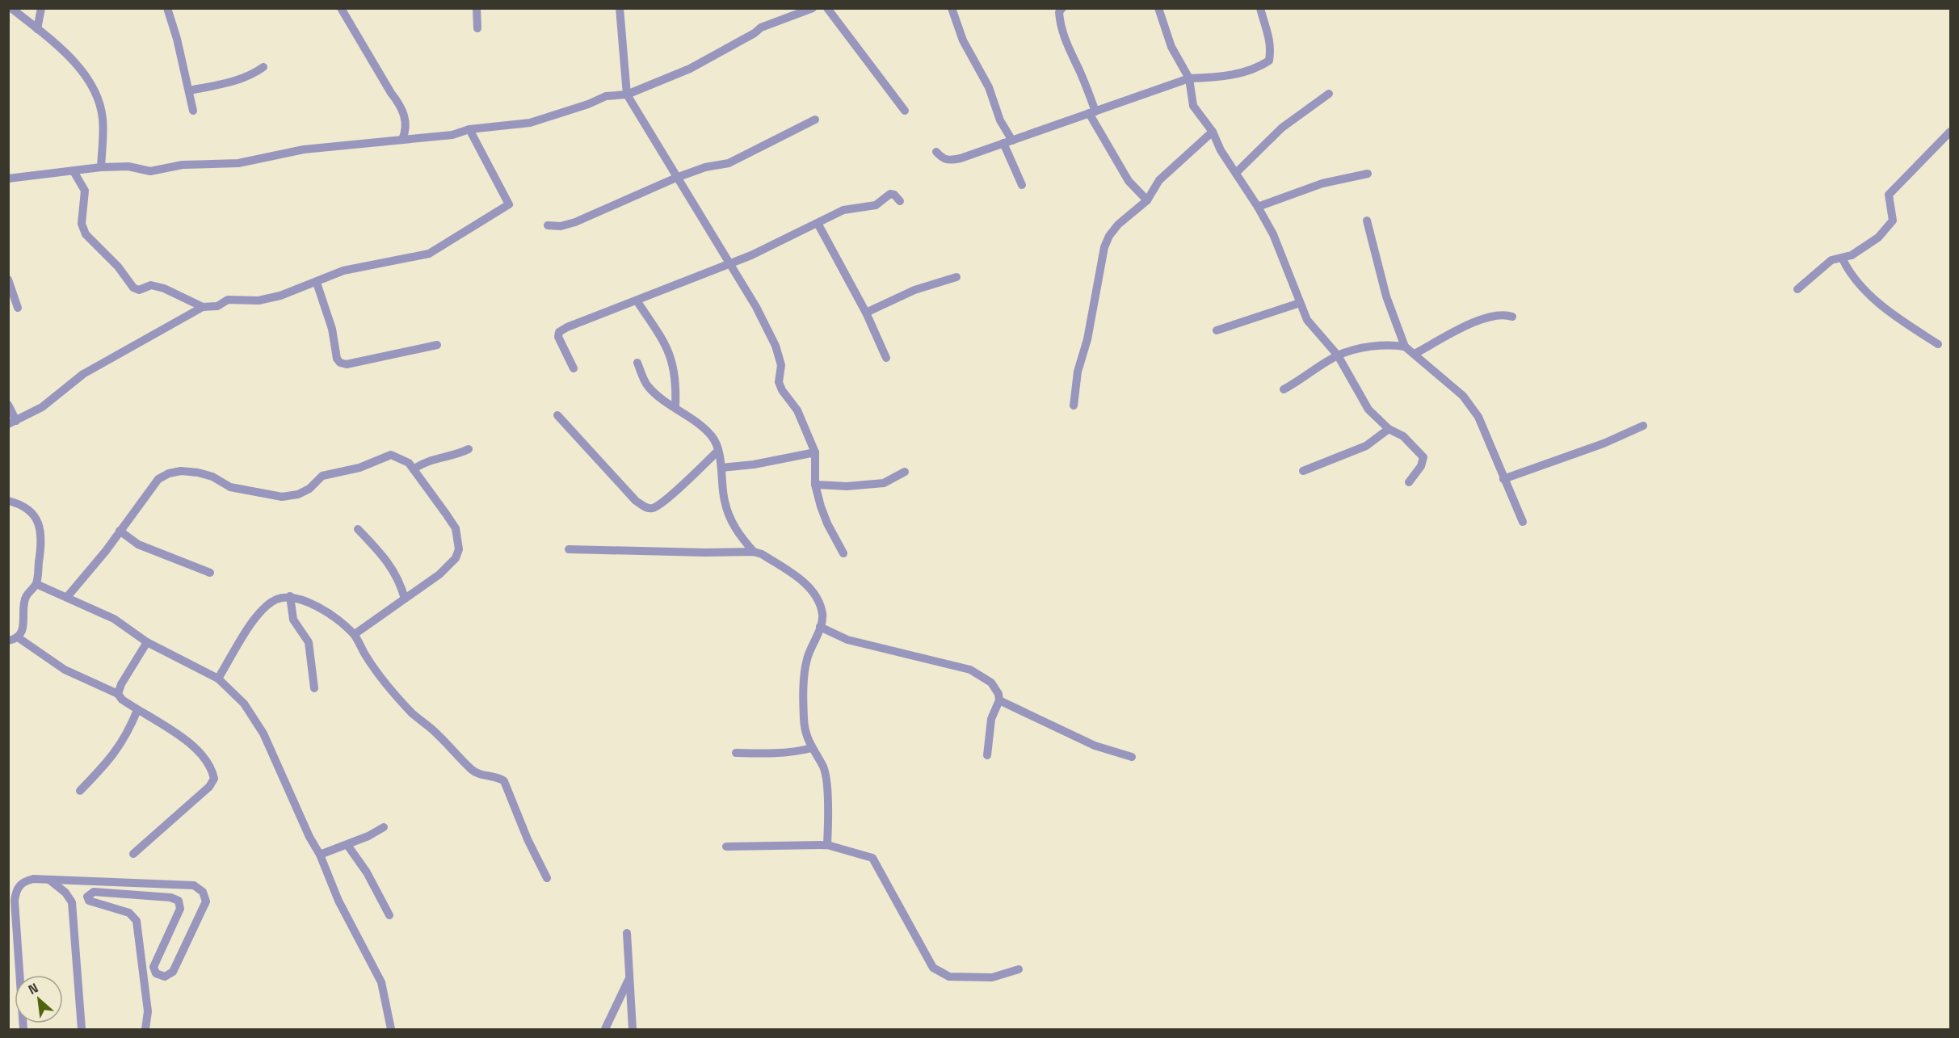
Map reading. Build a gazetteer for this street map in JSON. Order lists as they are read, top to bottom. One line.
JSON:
{"north":"top left"}
